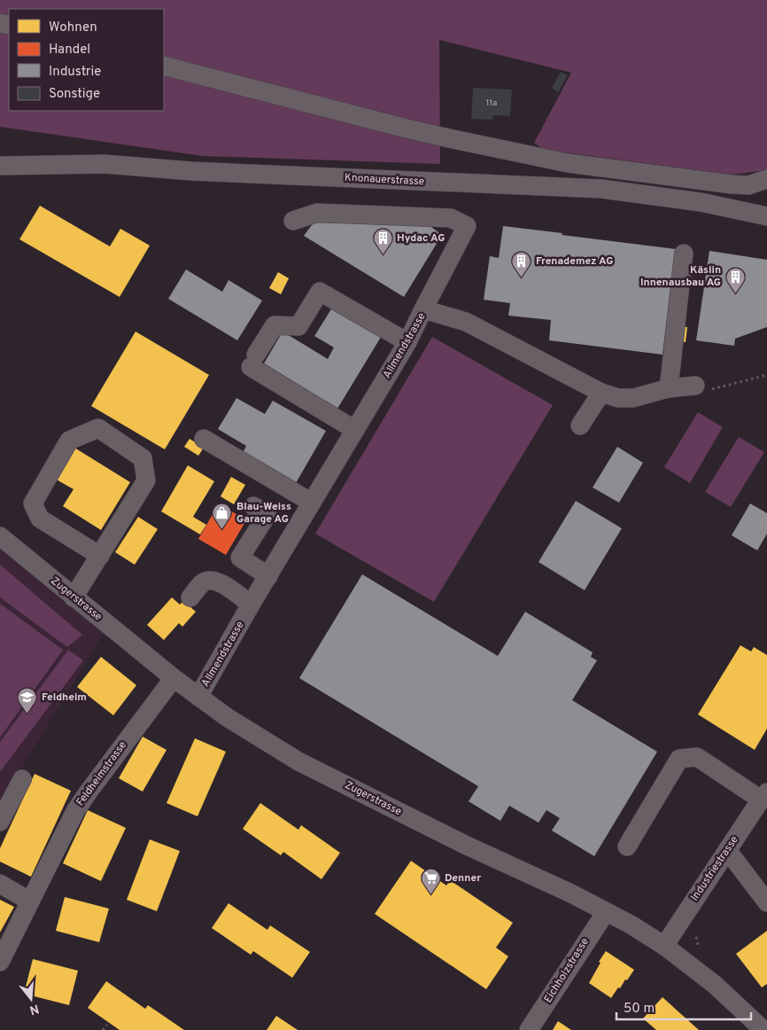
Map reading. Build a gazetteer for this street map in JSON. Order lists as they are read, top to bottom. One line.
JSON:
{"streets":{"street":["Knonauerstrasse","Allmendstrasse","Zugerstrasse","Feldheimstrasse","Industriestrasse","Eichholzstrasse"]},"crossings":[["Allmendstrasse","Zugerstrasse"],["Zugerstrasse","Feldheimstrasse"],["Zugerstrasse","Industriestrasse"],["Zugerstrasse","Eichholzstrasse"]],"places":{"building":["Hydac AG","Frenademez AG","Käslin Innenausbau AG"],"shop":["Blau-Weiss Garage AG"],"school or university":["Feldheim"],"supermarket":["Denner"]},"house_numbers":["11a"],"legend":["Wohnen","Handel","Industrie","Sonstige"],"scale_bar":"50 m","north":"bottom"}
